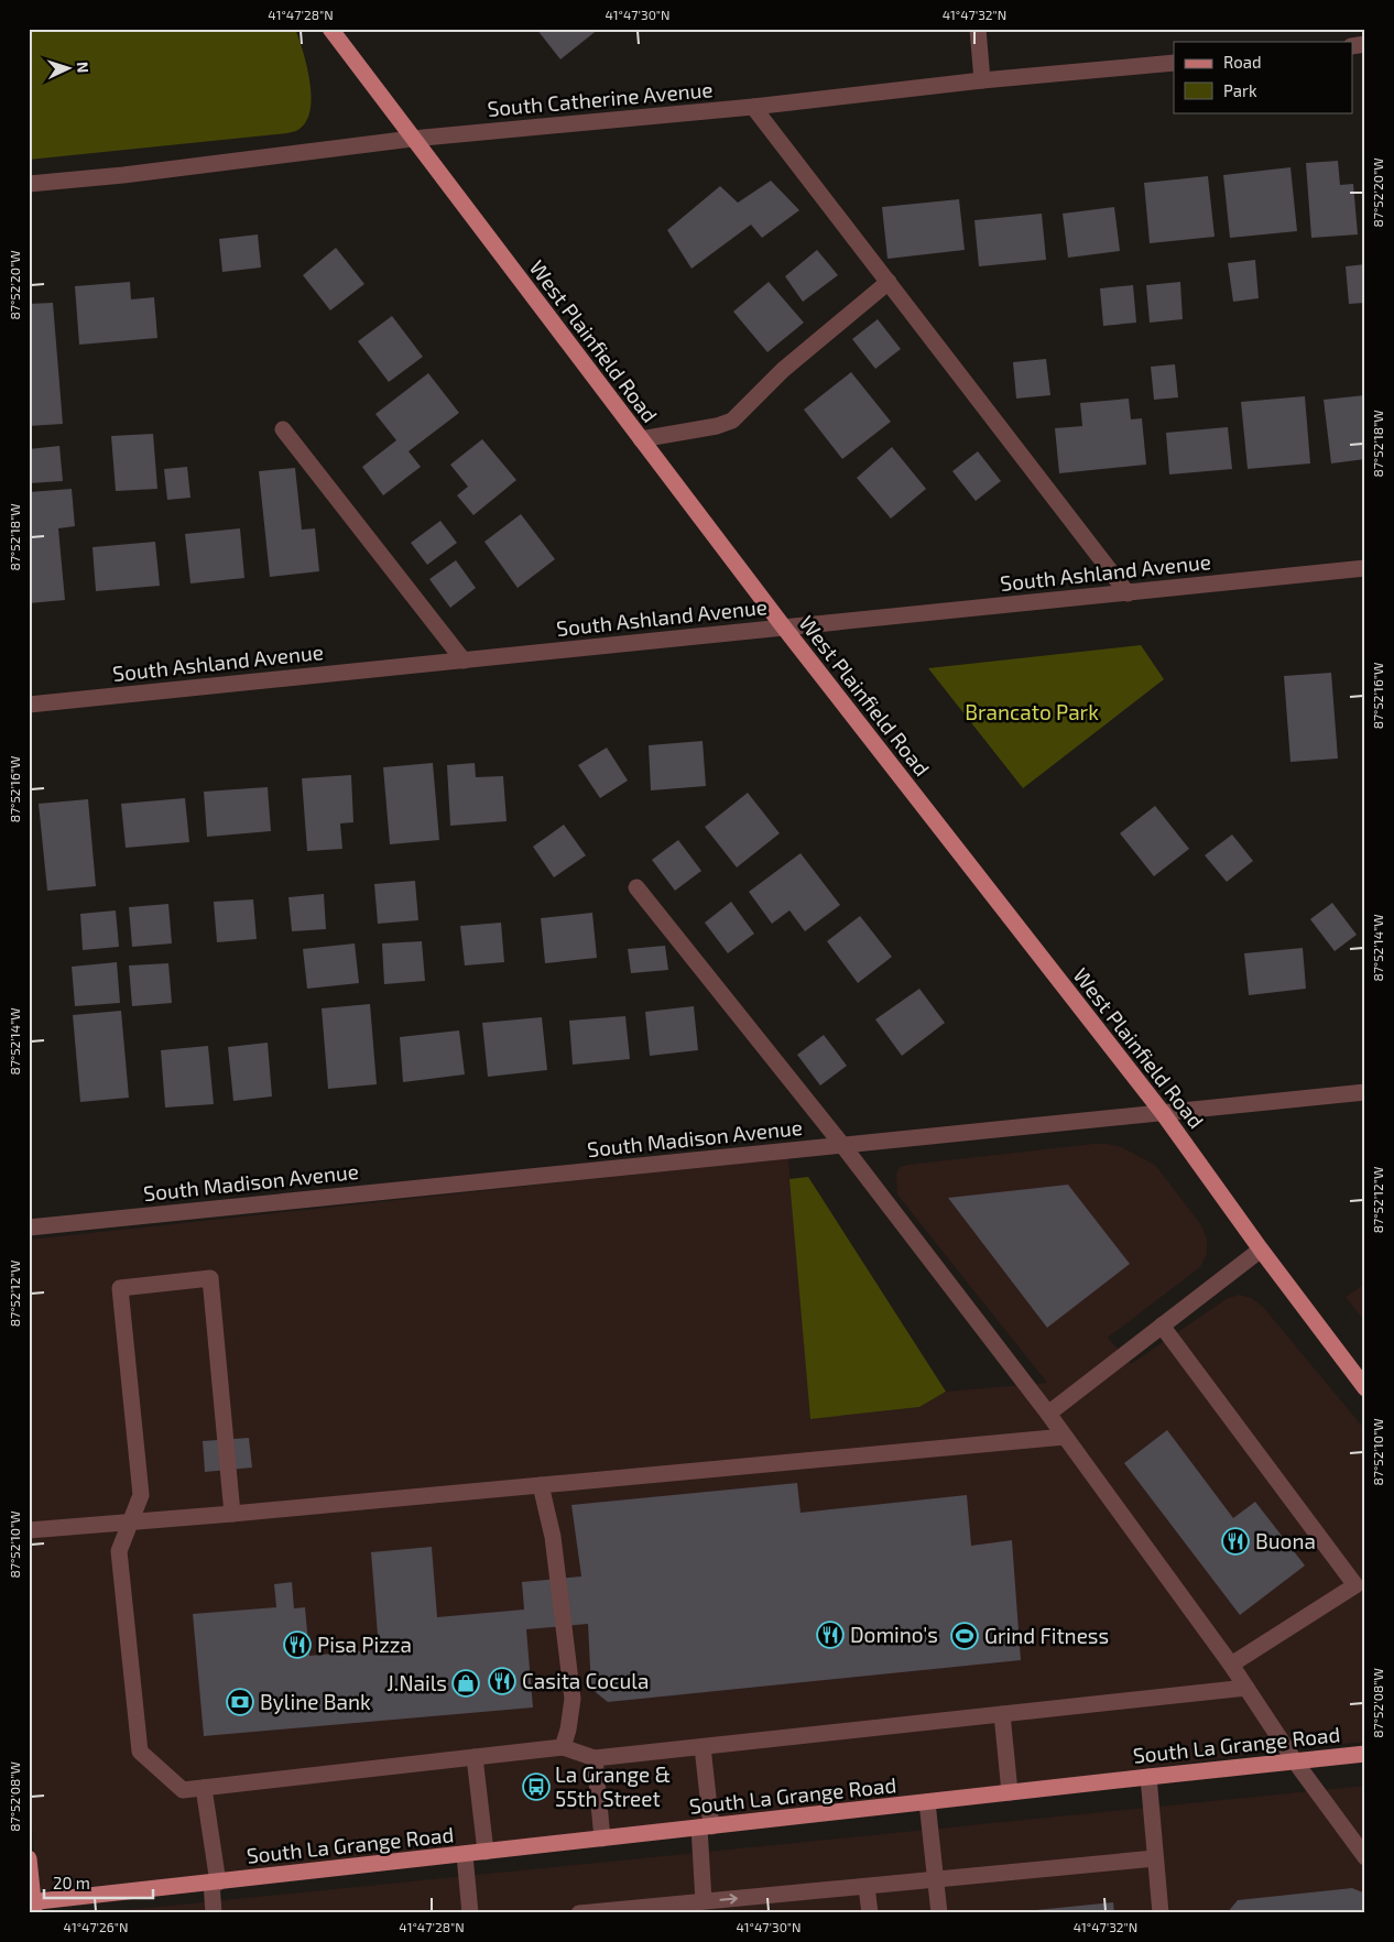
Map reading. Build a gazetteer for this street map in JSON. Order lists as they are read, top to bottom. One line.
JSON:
{"streets":{"main road":["West Plainfield Road","South La Grange Road"],"street":["South Catherine Avenue","South Ashland Avenue","South Madison Avenue"]},"crossings":[["South Catherine Avenue","West Plainfield Road"],["West Plainfield Road","South Ashland Avenue"],["West Plainfield Road","South Madison Avenue"]],"parks":["Brancato Park"],"places":{"restaurant":["Buona","Domino's","Pisa Pizza","Casita Cocula"],"sports":["Grind Fitness"],"shop":["J.Nails"],"bank":["Byline Bank"],"bus stop":["La Grange & 55th Street"]},"legend":["Road","Park"],"scale_bar":"20 m","north":"right","coordinates":["41°47'28\"N","41°47'30\"N","41°47'32\"N","87°52'20\"W","87°52'18\"W","87°52'16\"W","87°52'14\"W","87°52'12\"W","87°52'10\"W","87°52'08\"W","41°47'26\"N"]}
